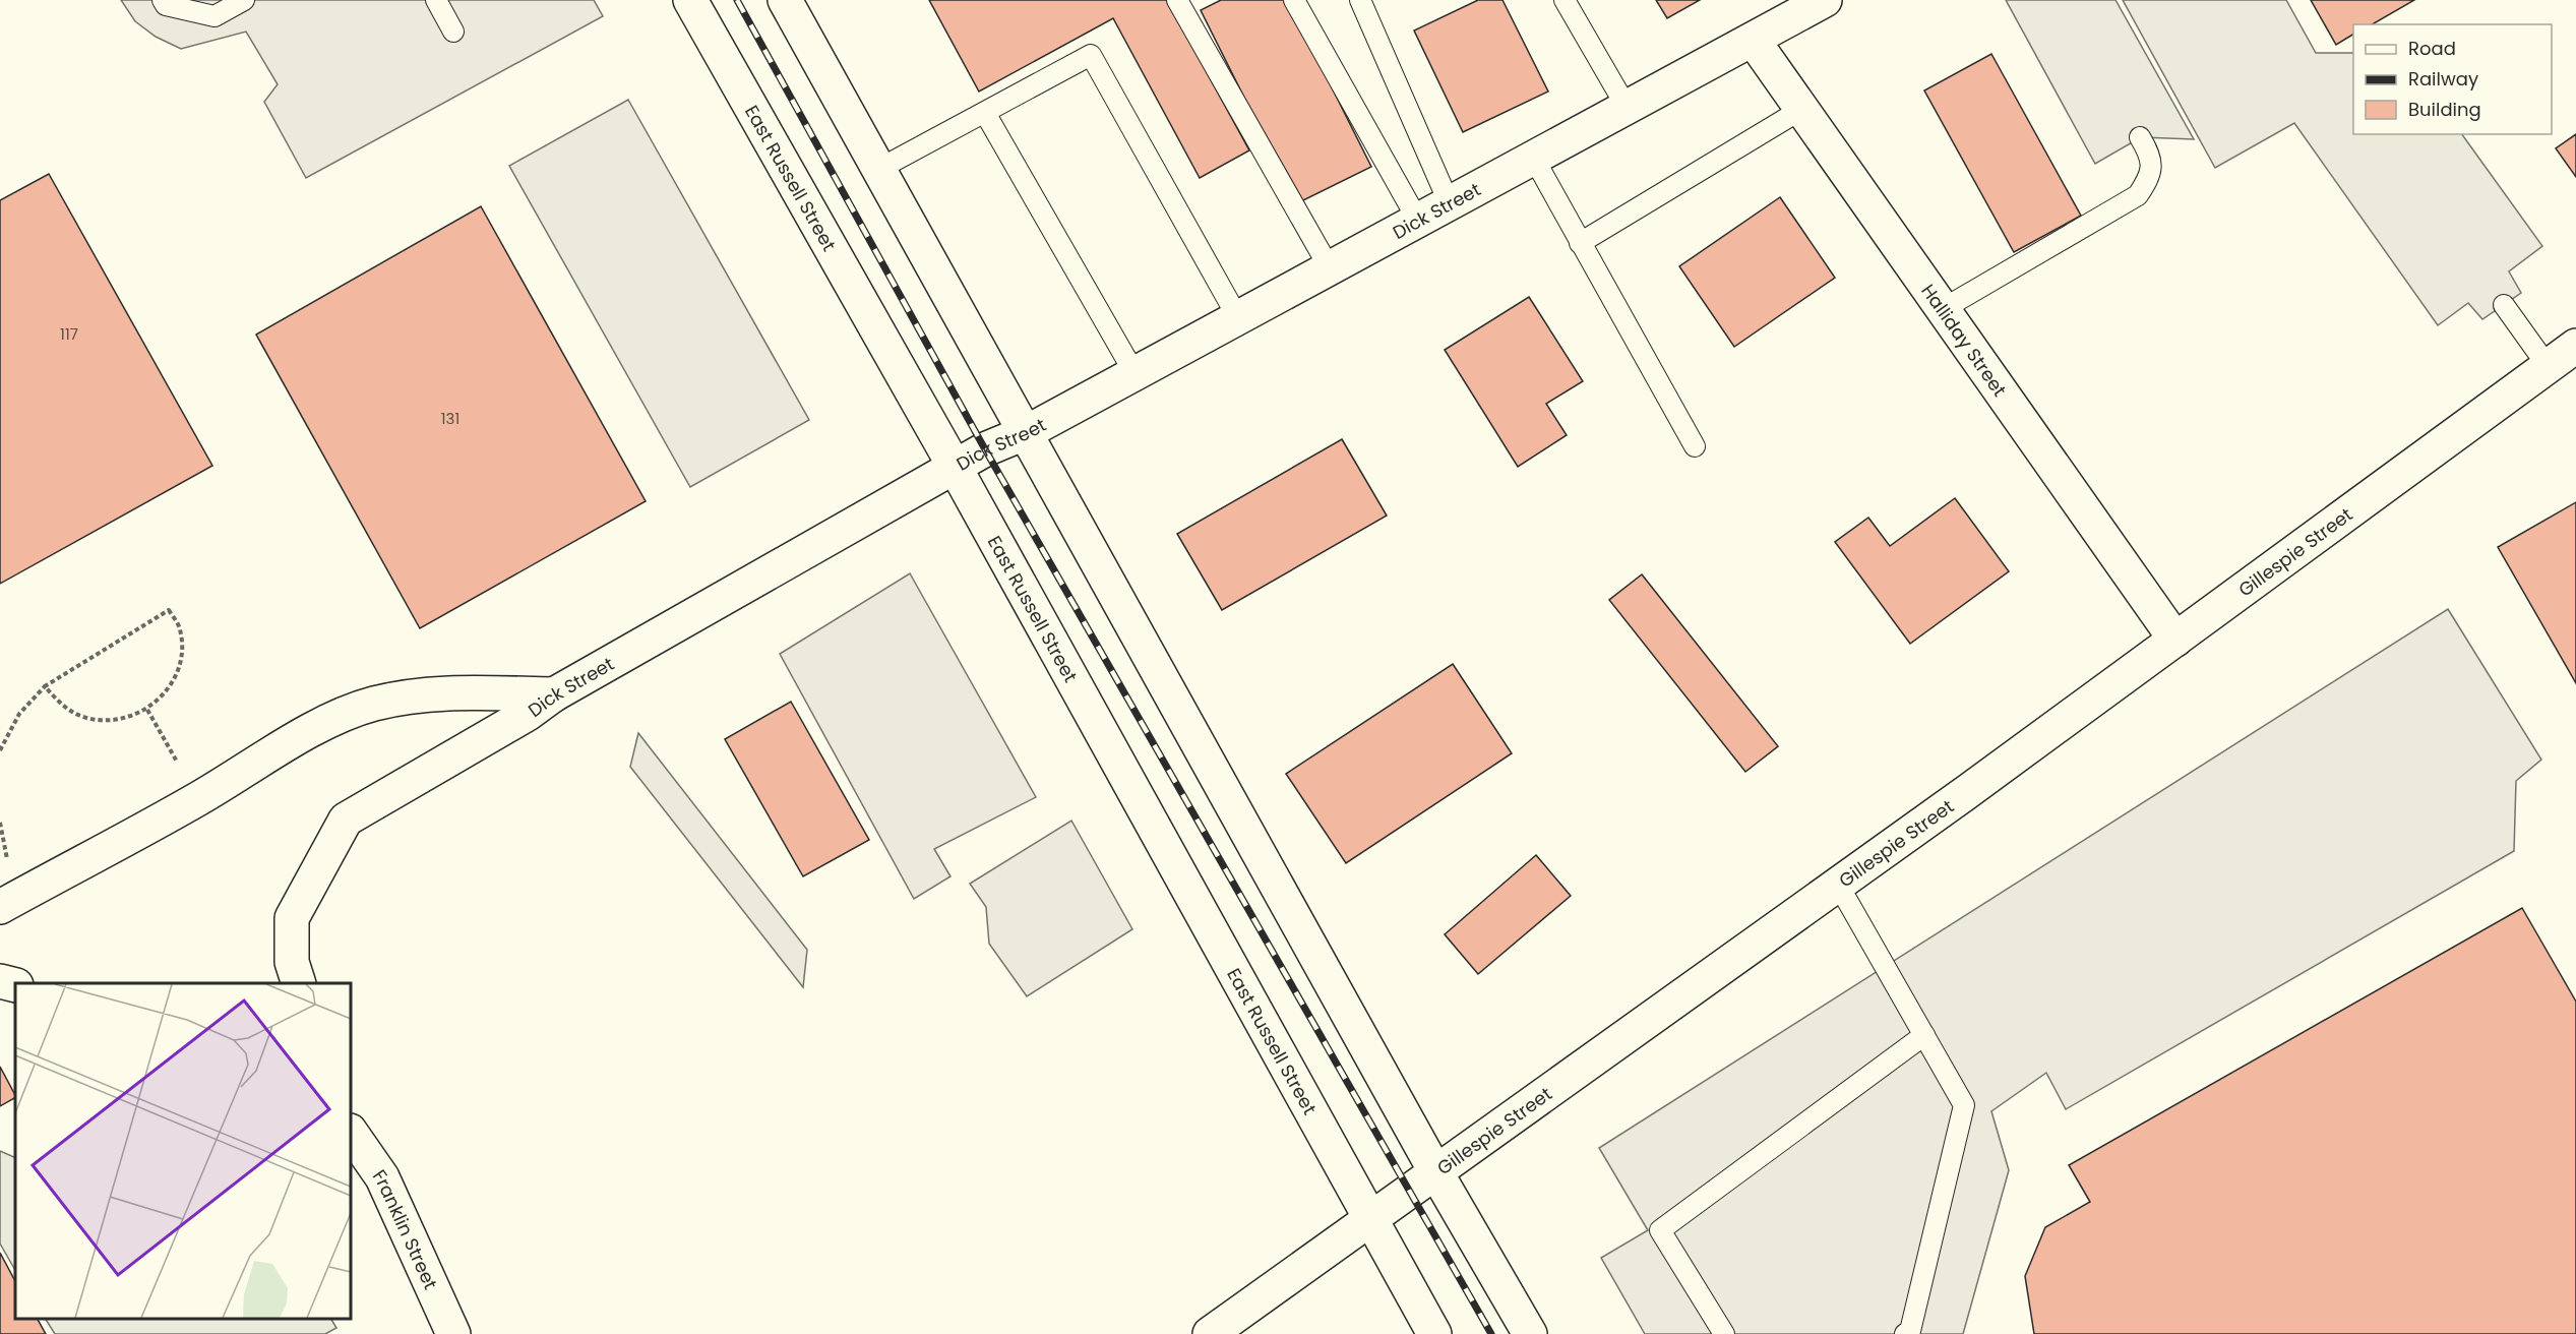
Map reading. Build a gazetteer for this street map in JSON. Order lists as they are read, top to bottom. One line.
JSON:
{"streets":{"main road":["East Russell Street","Dick Street","Halliday Street","Gillespie Street","Franklin Street"]},"crossings":[["East Russell Street","Dick Street"],["East Russell Street","Gillespie Street"],["Dick Street","Halliday Street"],["Halliday Street","Gillespie Street"]],"house_numbers":["117","131"],"legend":["Road","Railway","Building"]}
